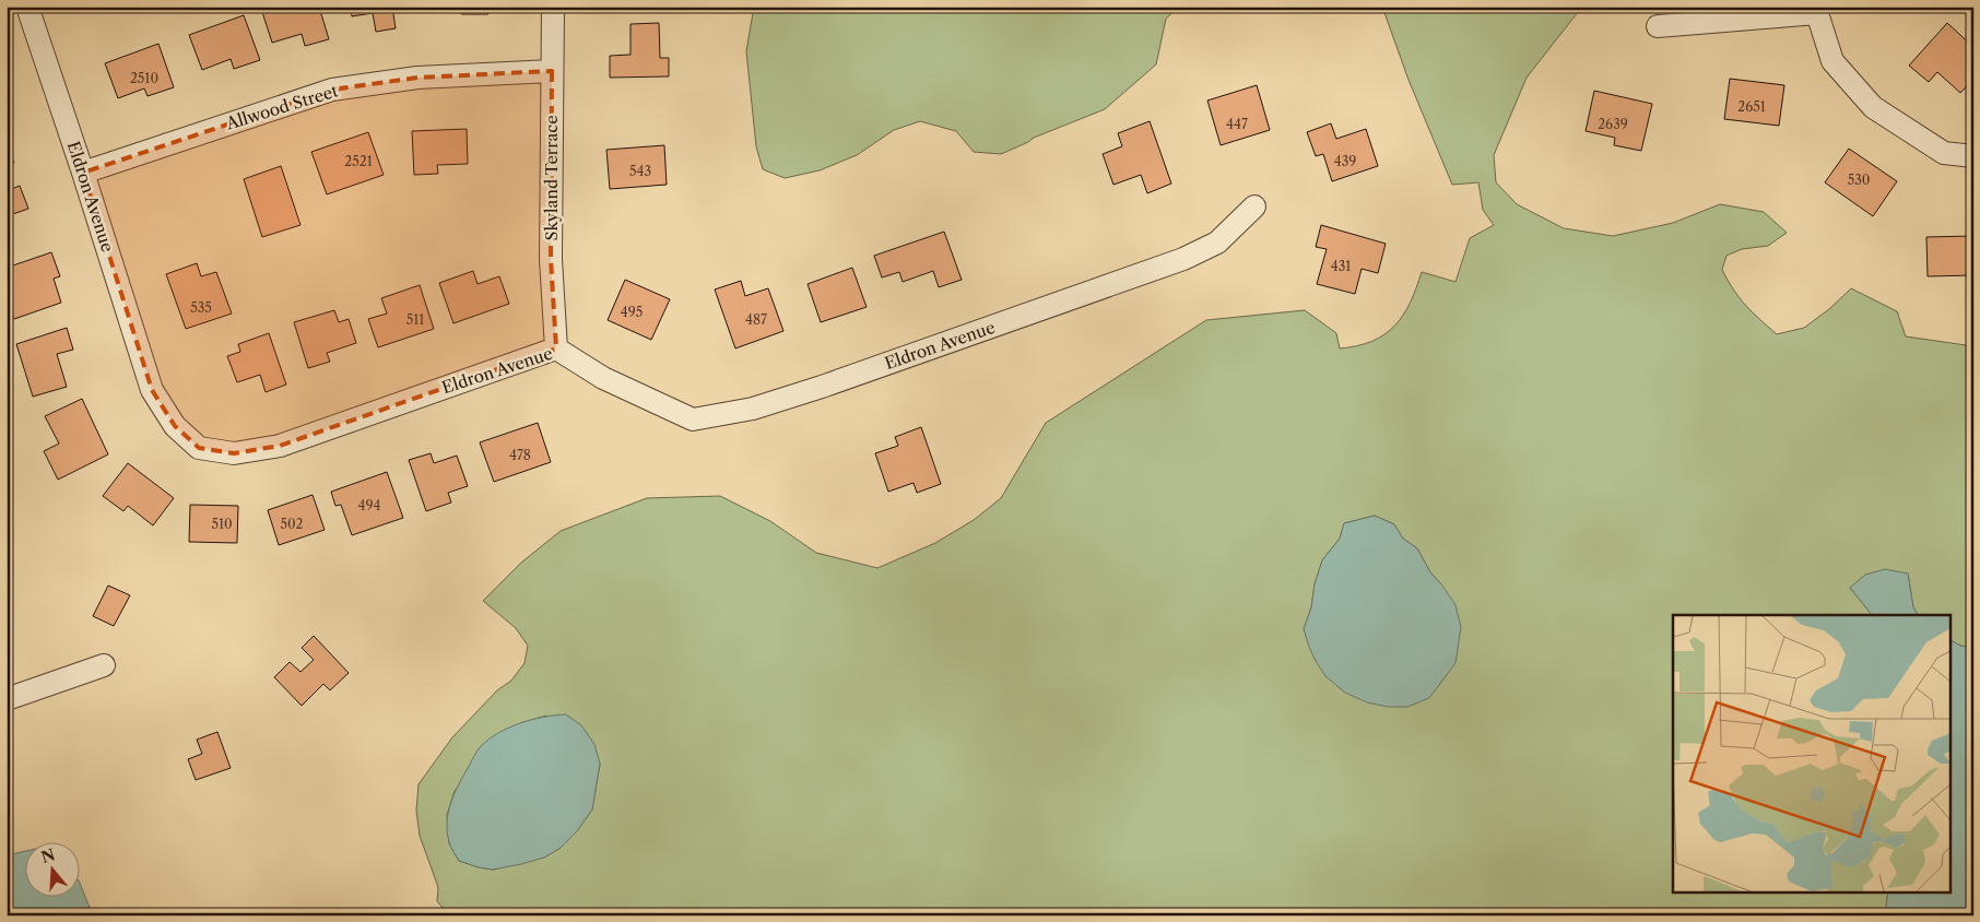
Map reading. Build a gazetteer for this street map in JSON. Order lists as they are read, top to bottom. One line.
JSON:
{"streets":{"street":["Allwood Street","Skyland Terrace","Eldron Avenue"]},"crossings":[["Allwood Street","Skyland Terrace"],["Allwood Street","Eldron Avenue"],["Skyland Terrace","Eldron Avenue"]],"house_numbers":["2510","2651","447","2639","2521","439","543","530","431","535","495","511","487","478","494","510","502"],"north":"top"}
